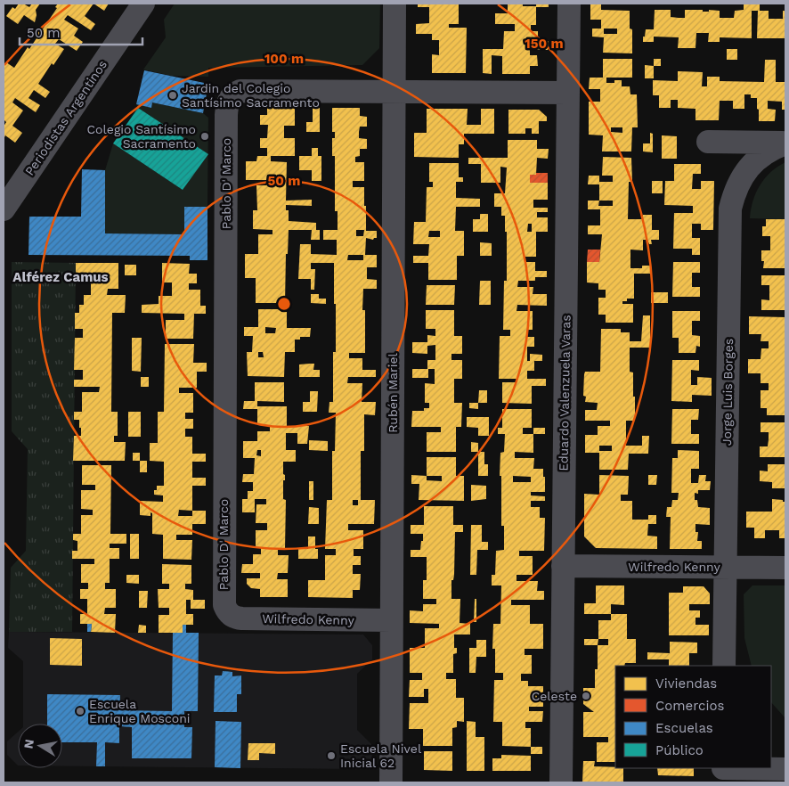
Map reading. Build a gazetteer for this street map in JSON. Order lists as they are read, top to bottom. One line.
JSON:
{"streets":{"street":["Periodistas Argentinos","Pablo D' Marco","Jorge Luis Borges","Rubén Mariel","Eduardo Valenzuela Varas","Wilfredo Kenny"]},"crossings":[["Pablo D' Marco","Rubén Mariel"],["Pablo D' Marco","Eduardo Valenzuela Varas"],["Pablo D' Marco","Wilfredo Kenny"],["Jorge Luis Borges","Wilfredo Kenny"],["Rubén Mariel","Wilfredo Kenny"],["Eduardo Valenzuela Varas","Wilfredo Kenny"]],"districts":["Alférez Camus"],"places":["Jardin del Colegio Santísimo Sacramento","Colegio Santísimo Sacramento","Celeste","Escuela Enrique Mosconi","Escuela Nivel Inicial 62"],"legend":["Viviendas","Comercios","Escuelas","Público"],"scale_bar":"50 m","north":"left","rings":["150 m","100 m","50 m"]}
